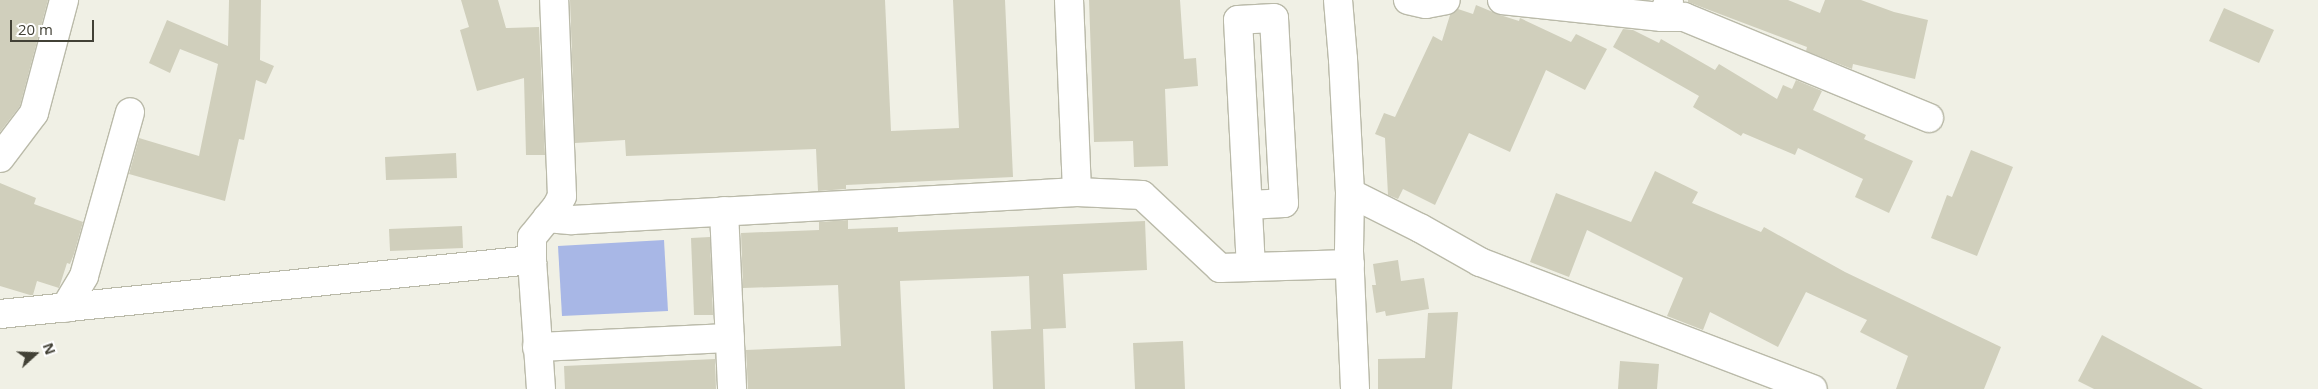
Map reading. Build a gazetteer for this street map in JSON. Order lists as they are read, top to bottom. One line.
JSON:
{"scale_bar":"20 m","north":"right"}
